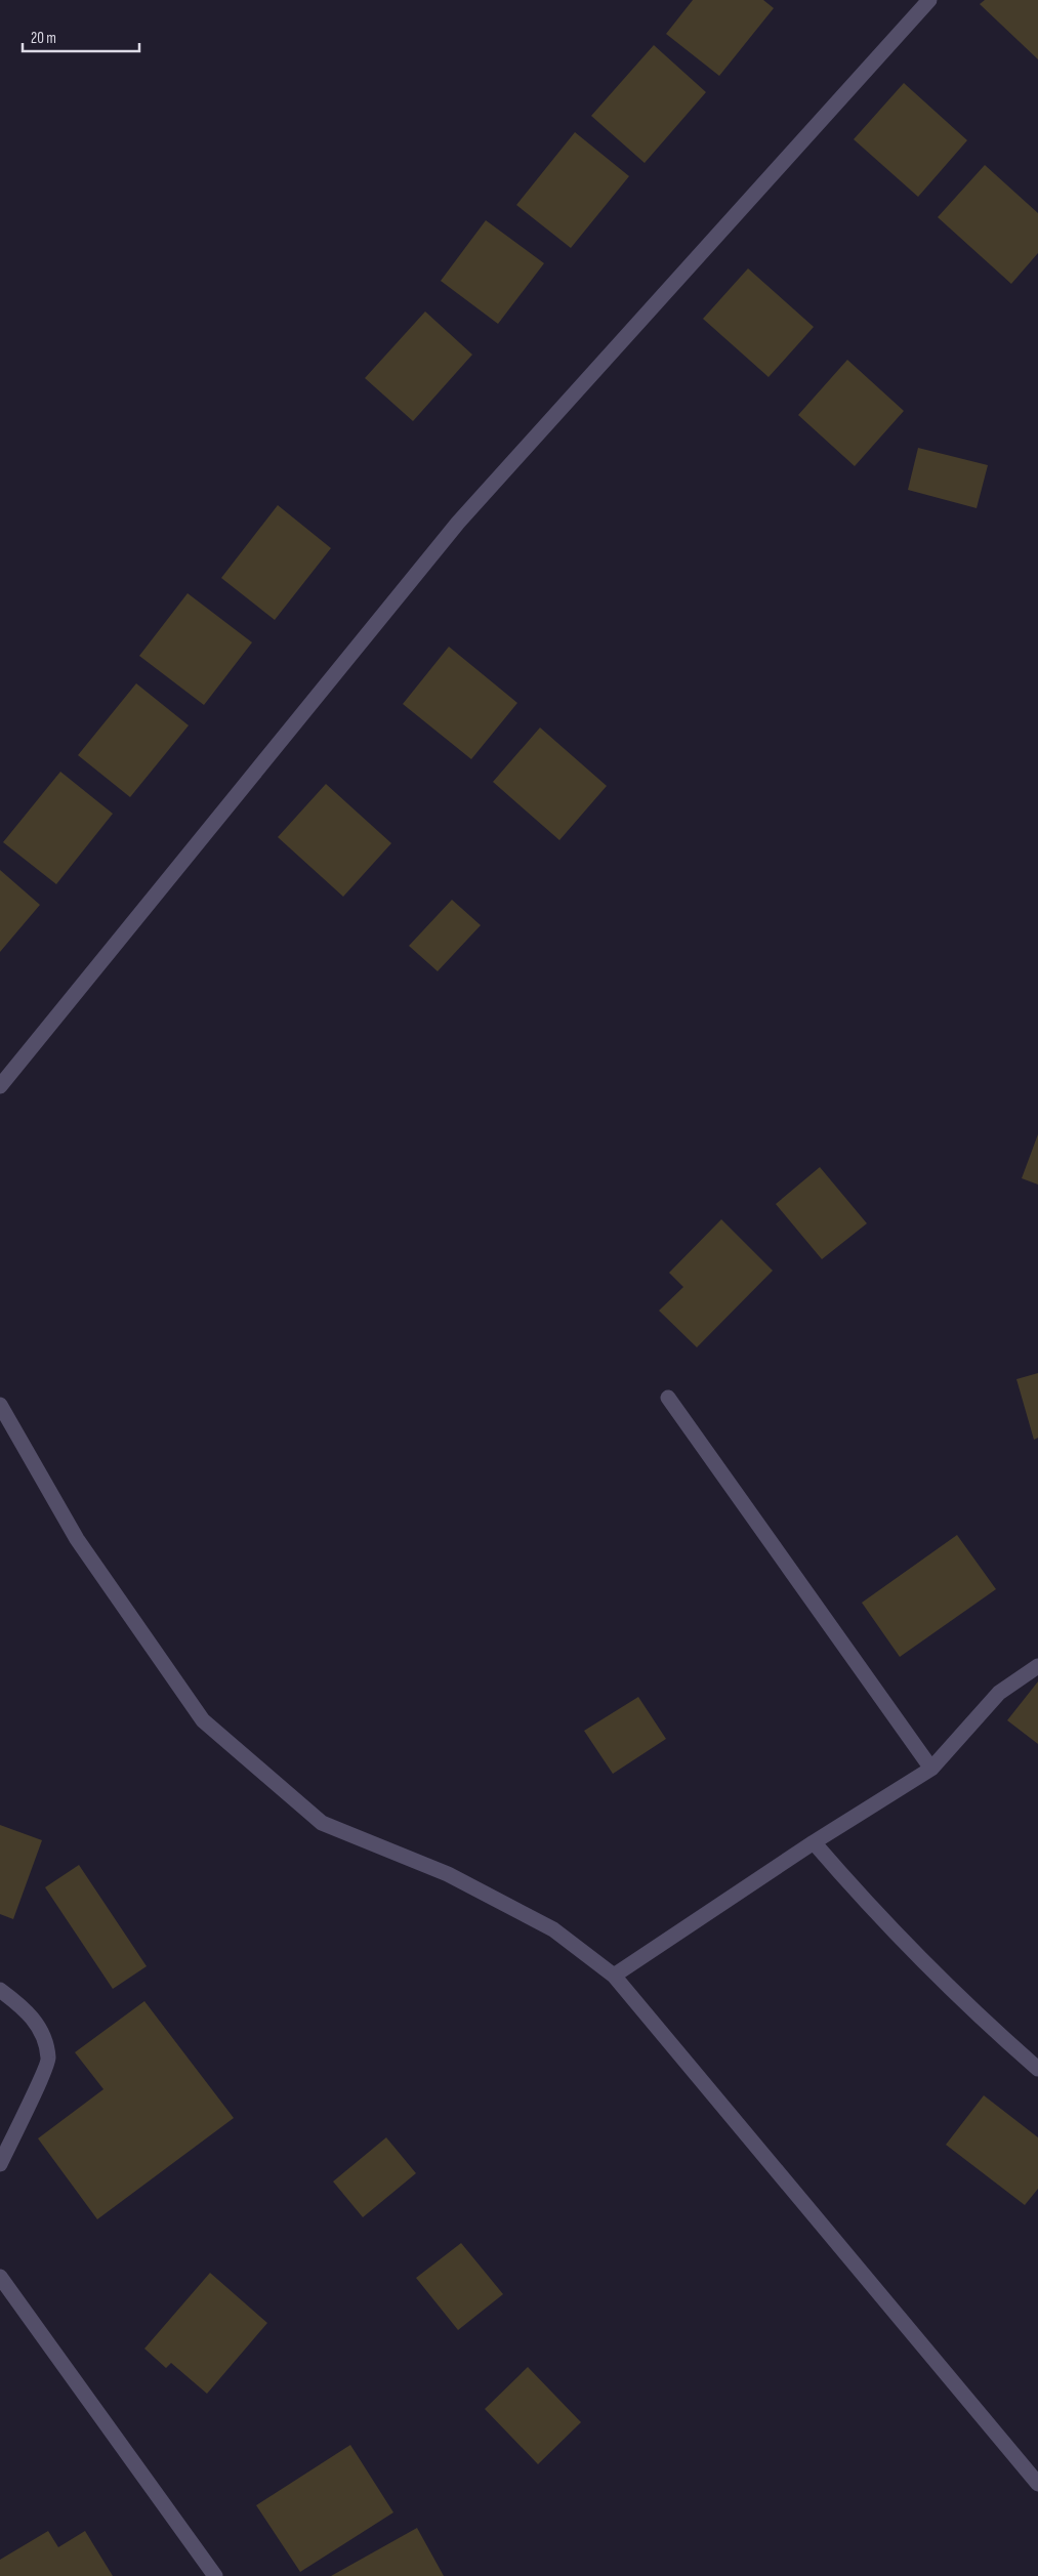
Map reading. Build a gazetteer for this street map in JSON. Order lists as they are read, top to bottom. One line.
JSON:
{"scale_bar":"20 m"}
